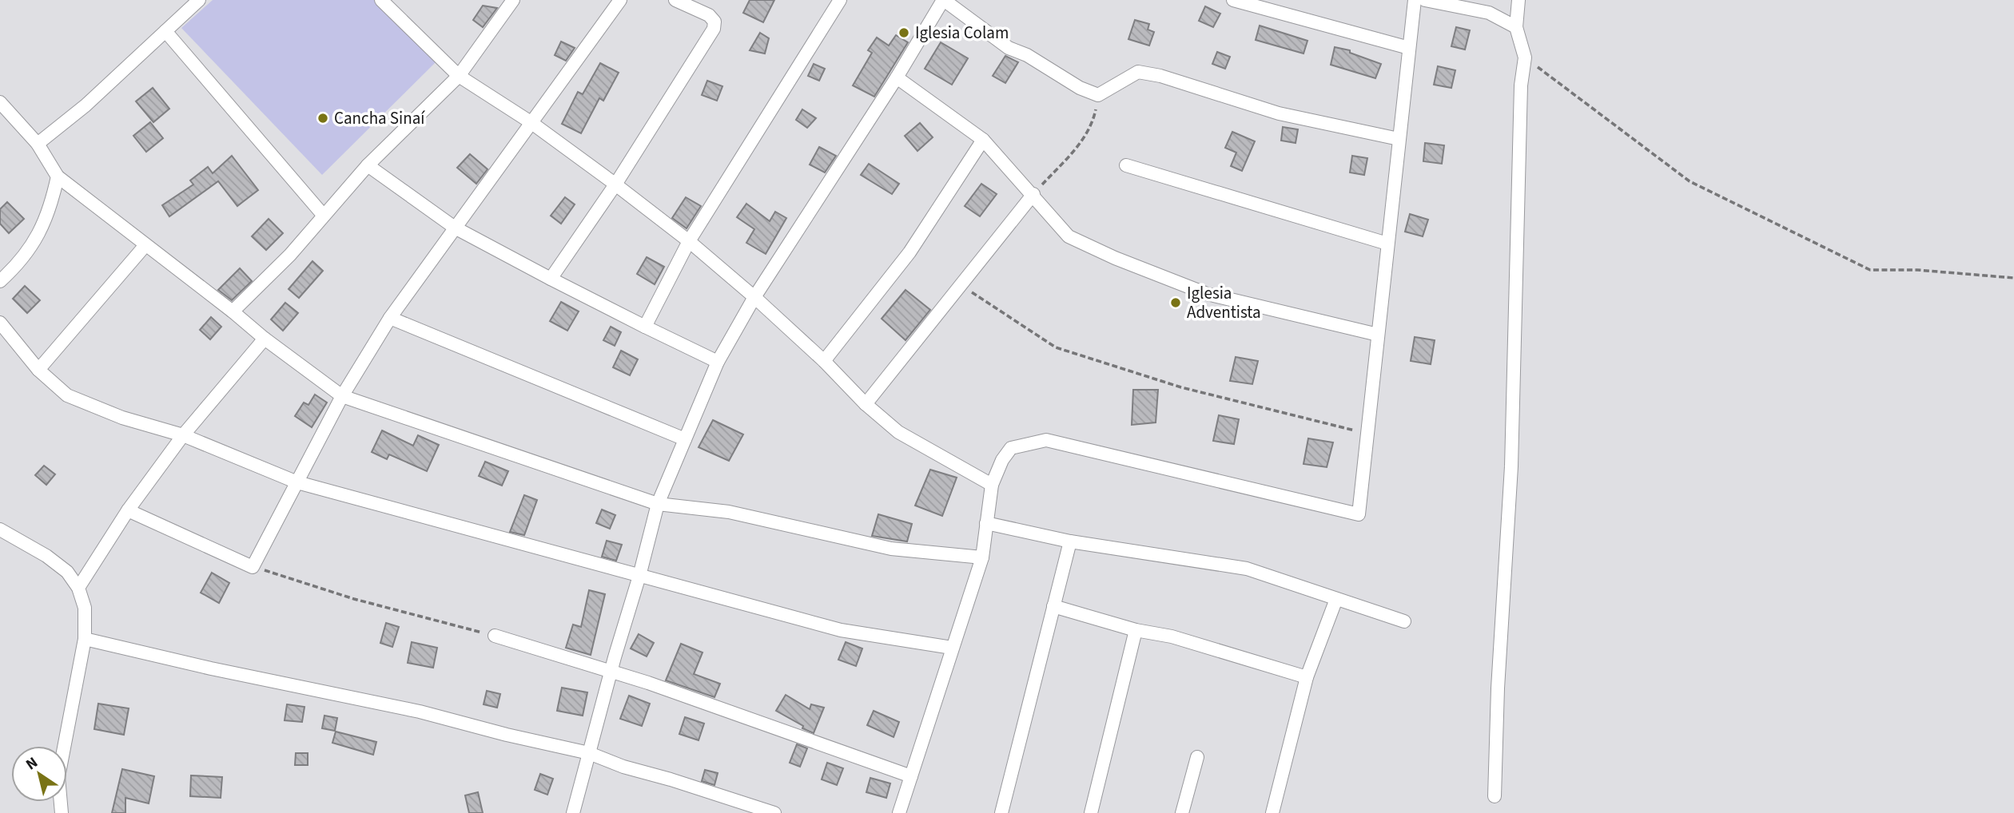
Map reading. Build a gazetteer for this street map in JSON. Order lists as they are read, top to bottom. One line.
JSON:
{"places":["Iglesia Colam","Cancha Sinaí","Iglesia Adventista"],"north":"top left"}
